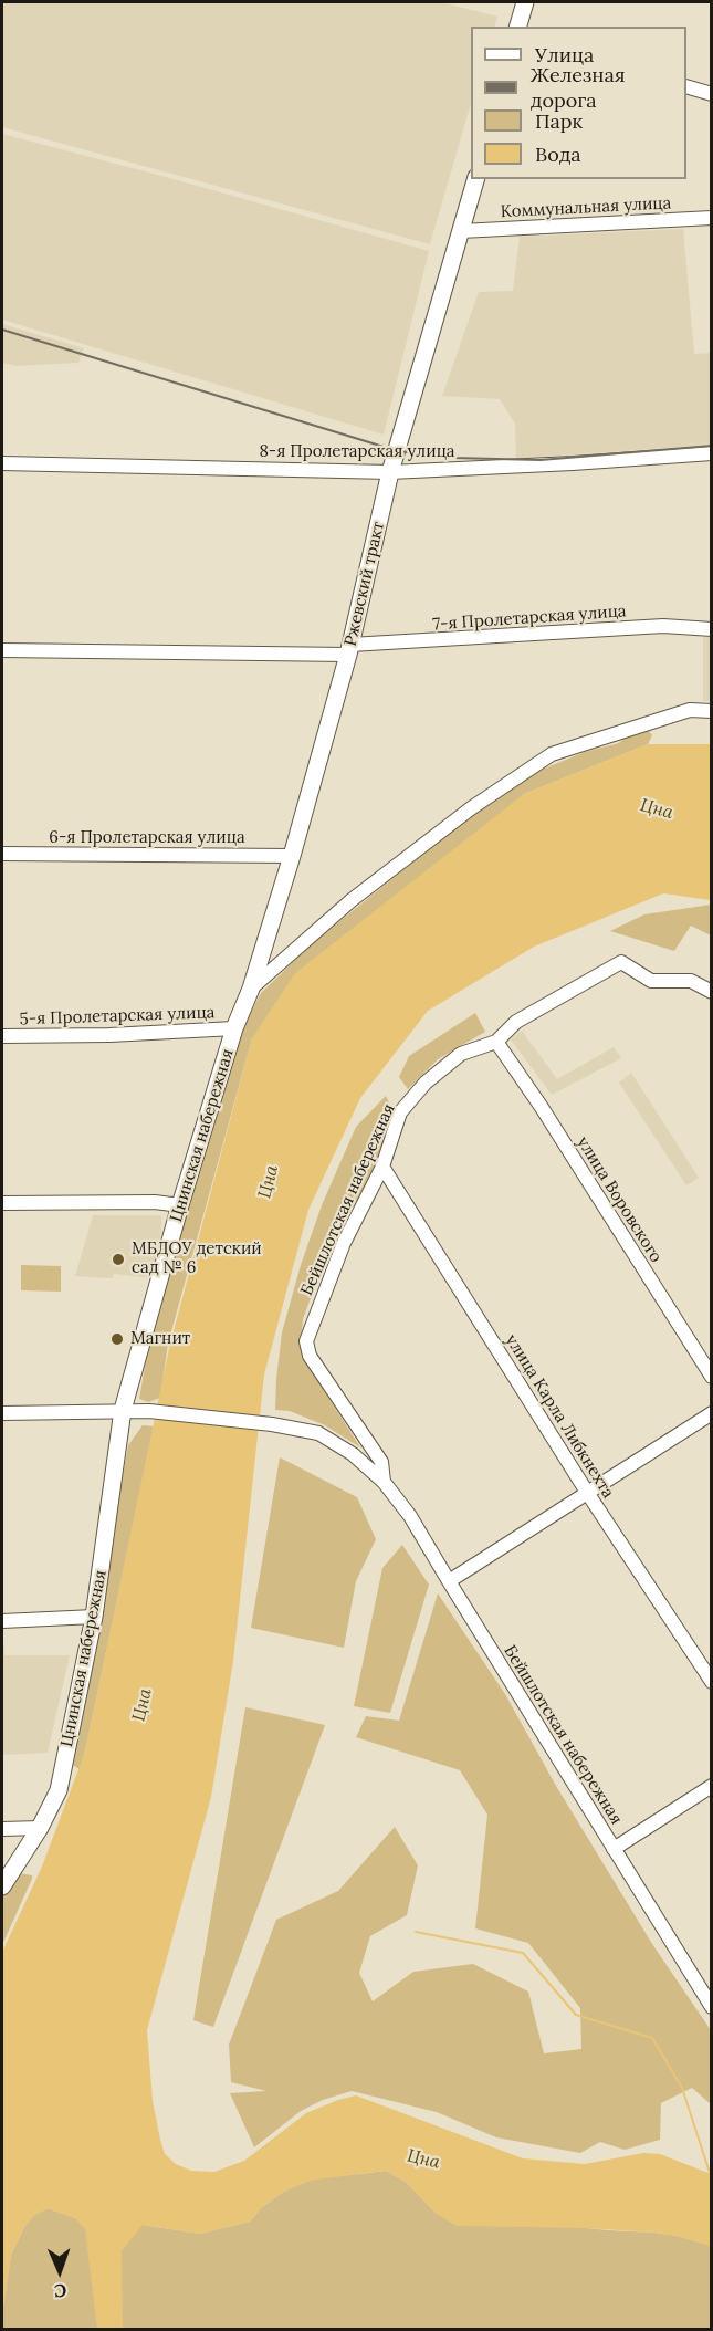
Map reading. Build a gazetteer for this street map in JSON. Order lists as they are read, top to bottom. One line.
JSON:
{"streets":{"main road":["Ржевский тракт","Цнинская набережная"],"street":["Коммунальная улица","8-я Пролетарская улица","7-я Пролетарская улица","6-я Пролетарская улица","5-я Пролетарская улица","Бейшлотская набережная","улица Воровского","улица Карла Либкнехта"]},"crossings":[["Коммунальная улица","Ржевский тракт"],["8-я Пролетарская улица","Ржевский тракт"],["Ржевский тракт","7-я Пролетарская улица"],["Ржевский тракт","6-я Пролетарская улица"],["Ржевский тракт","Цнинская набережная"],["5-я Пролетарская улица","Цнинская набережная"],["Цнинская набережная","Бейшлотская набережная"],["Бейшлотская набережная","улица Воровского"],["Бейшлотская набережная","улица Карла Либкнехта"]],"water":["Цна"],"places":["МБДОУ детский сад № 6","Магнит"],"legend":["Улица","Железная дорога","Парк","Вода"],"north":"bottom"}
